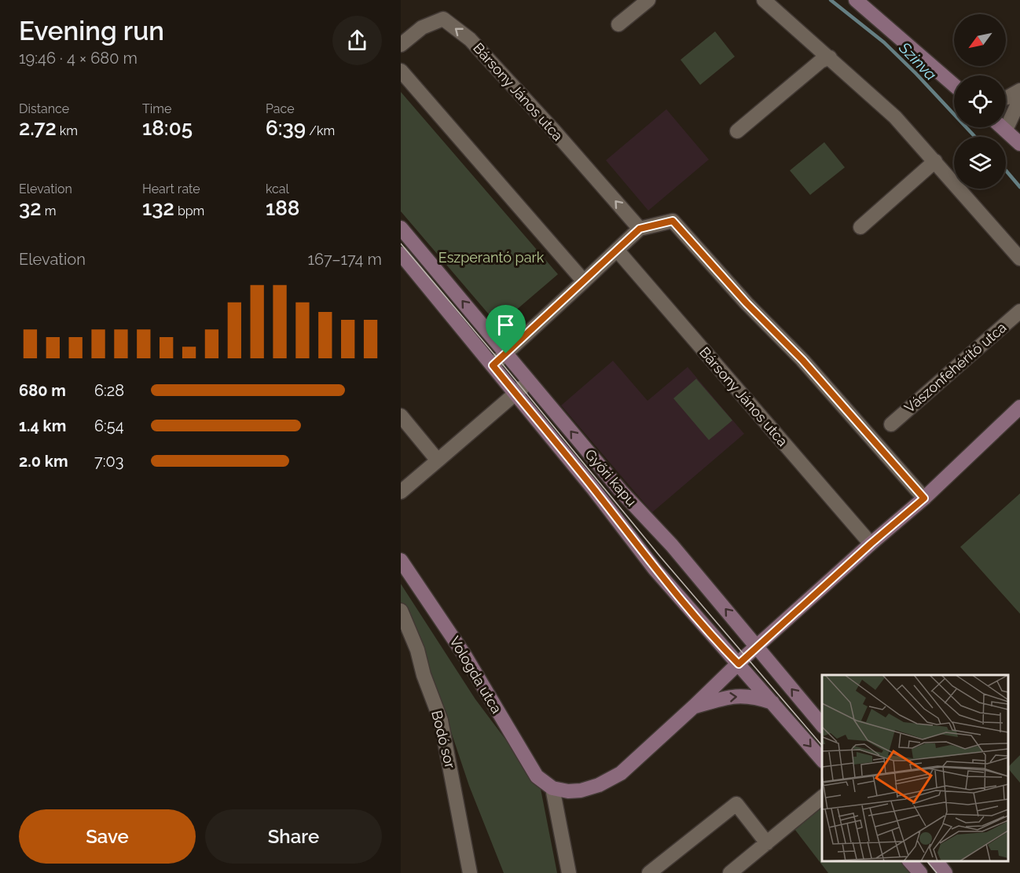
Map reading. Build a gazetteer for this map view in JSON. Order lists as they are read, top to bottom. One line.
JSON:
{"streets":{"street":["Bársony János utca","Vászonfehérítő utca","Győri kapu","Vologda utca","Bodó sor"]},"water":["Szinva"],"parks":["Eszperantó park"],"north":"bottom left","page":{"heading":["Evening run","19:46 · 4 × 680 m"],"stats":[["Distance","2.72 km"],["Time","18:05"],["Pace","6:39 /km"],["Elevation","32 m"],["Heart rate","132 bpm"],["kcal","188"]],"chart":["Elevation","167–174 m"],"list":[{"name":"680 m","note":"6:28"},{"name":"1.4 km","note":"6:54"},{"name":"2.0 km","note":"7:03"}],"buttons":["Save","Share"]}}
